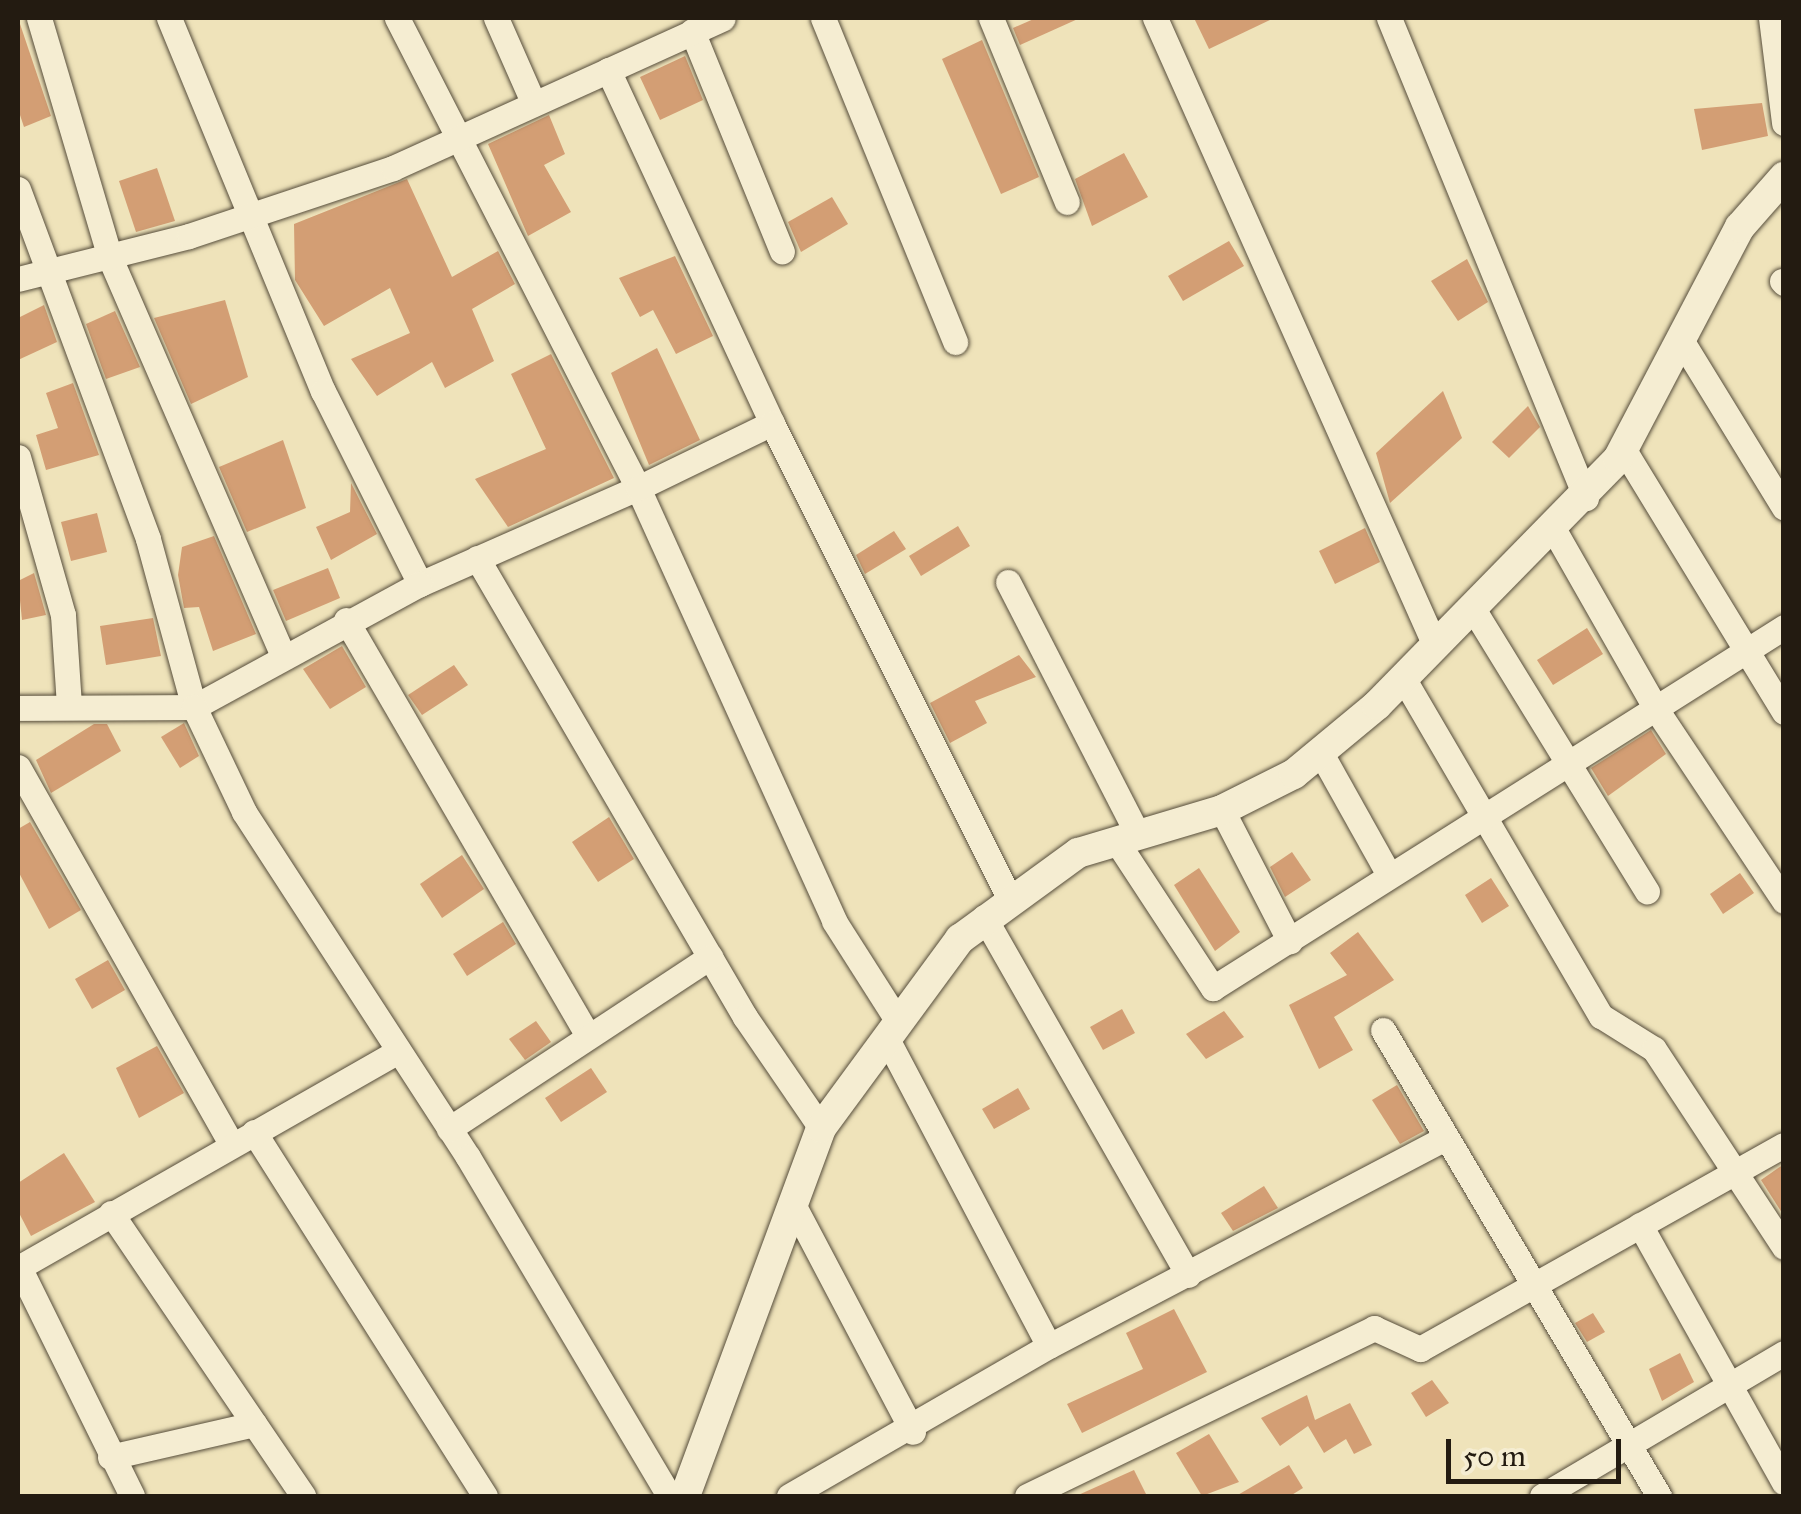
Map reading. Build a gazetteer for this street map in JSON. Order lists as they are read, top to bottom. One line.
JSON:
{"scale_bar":"50 m"}
